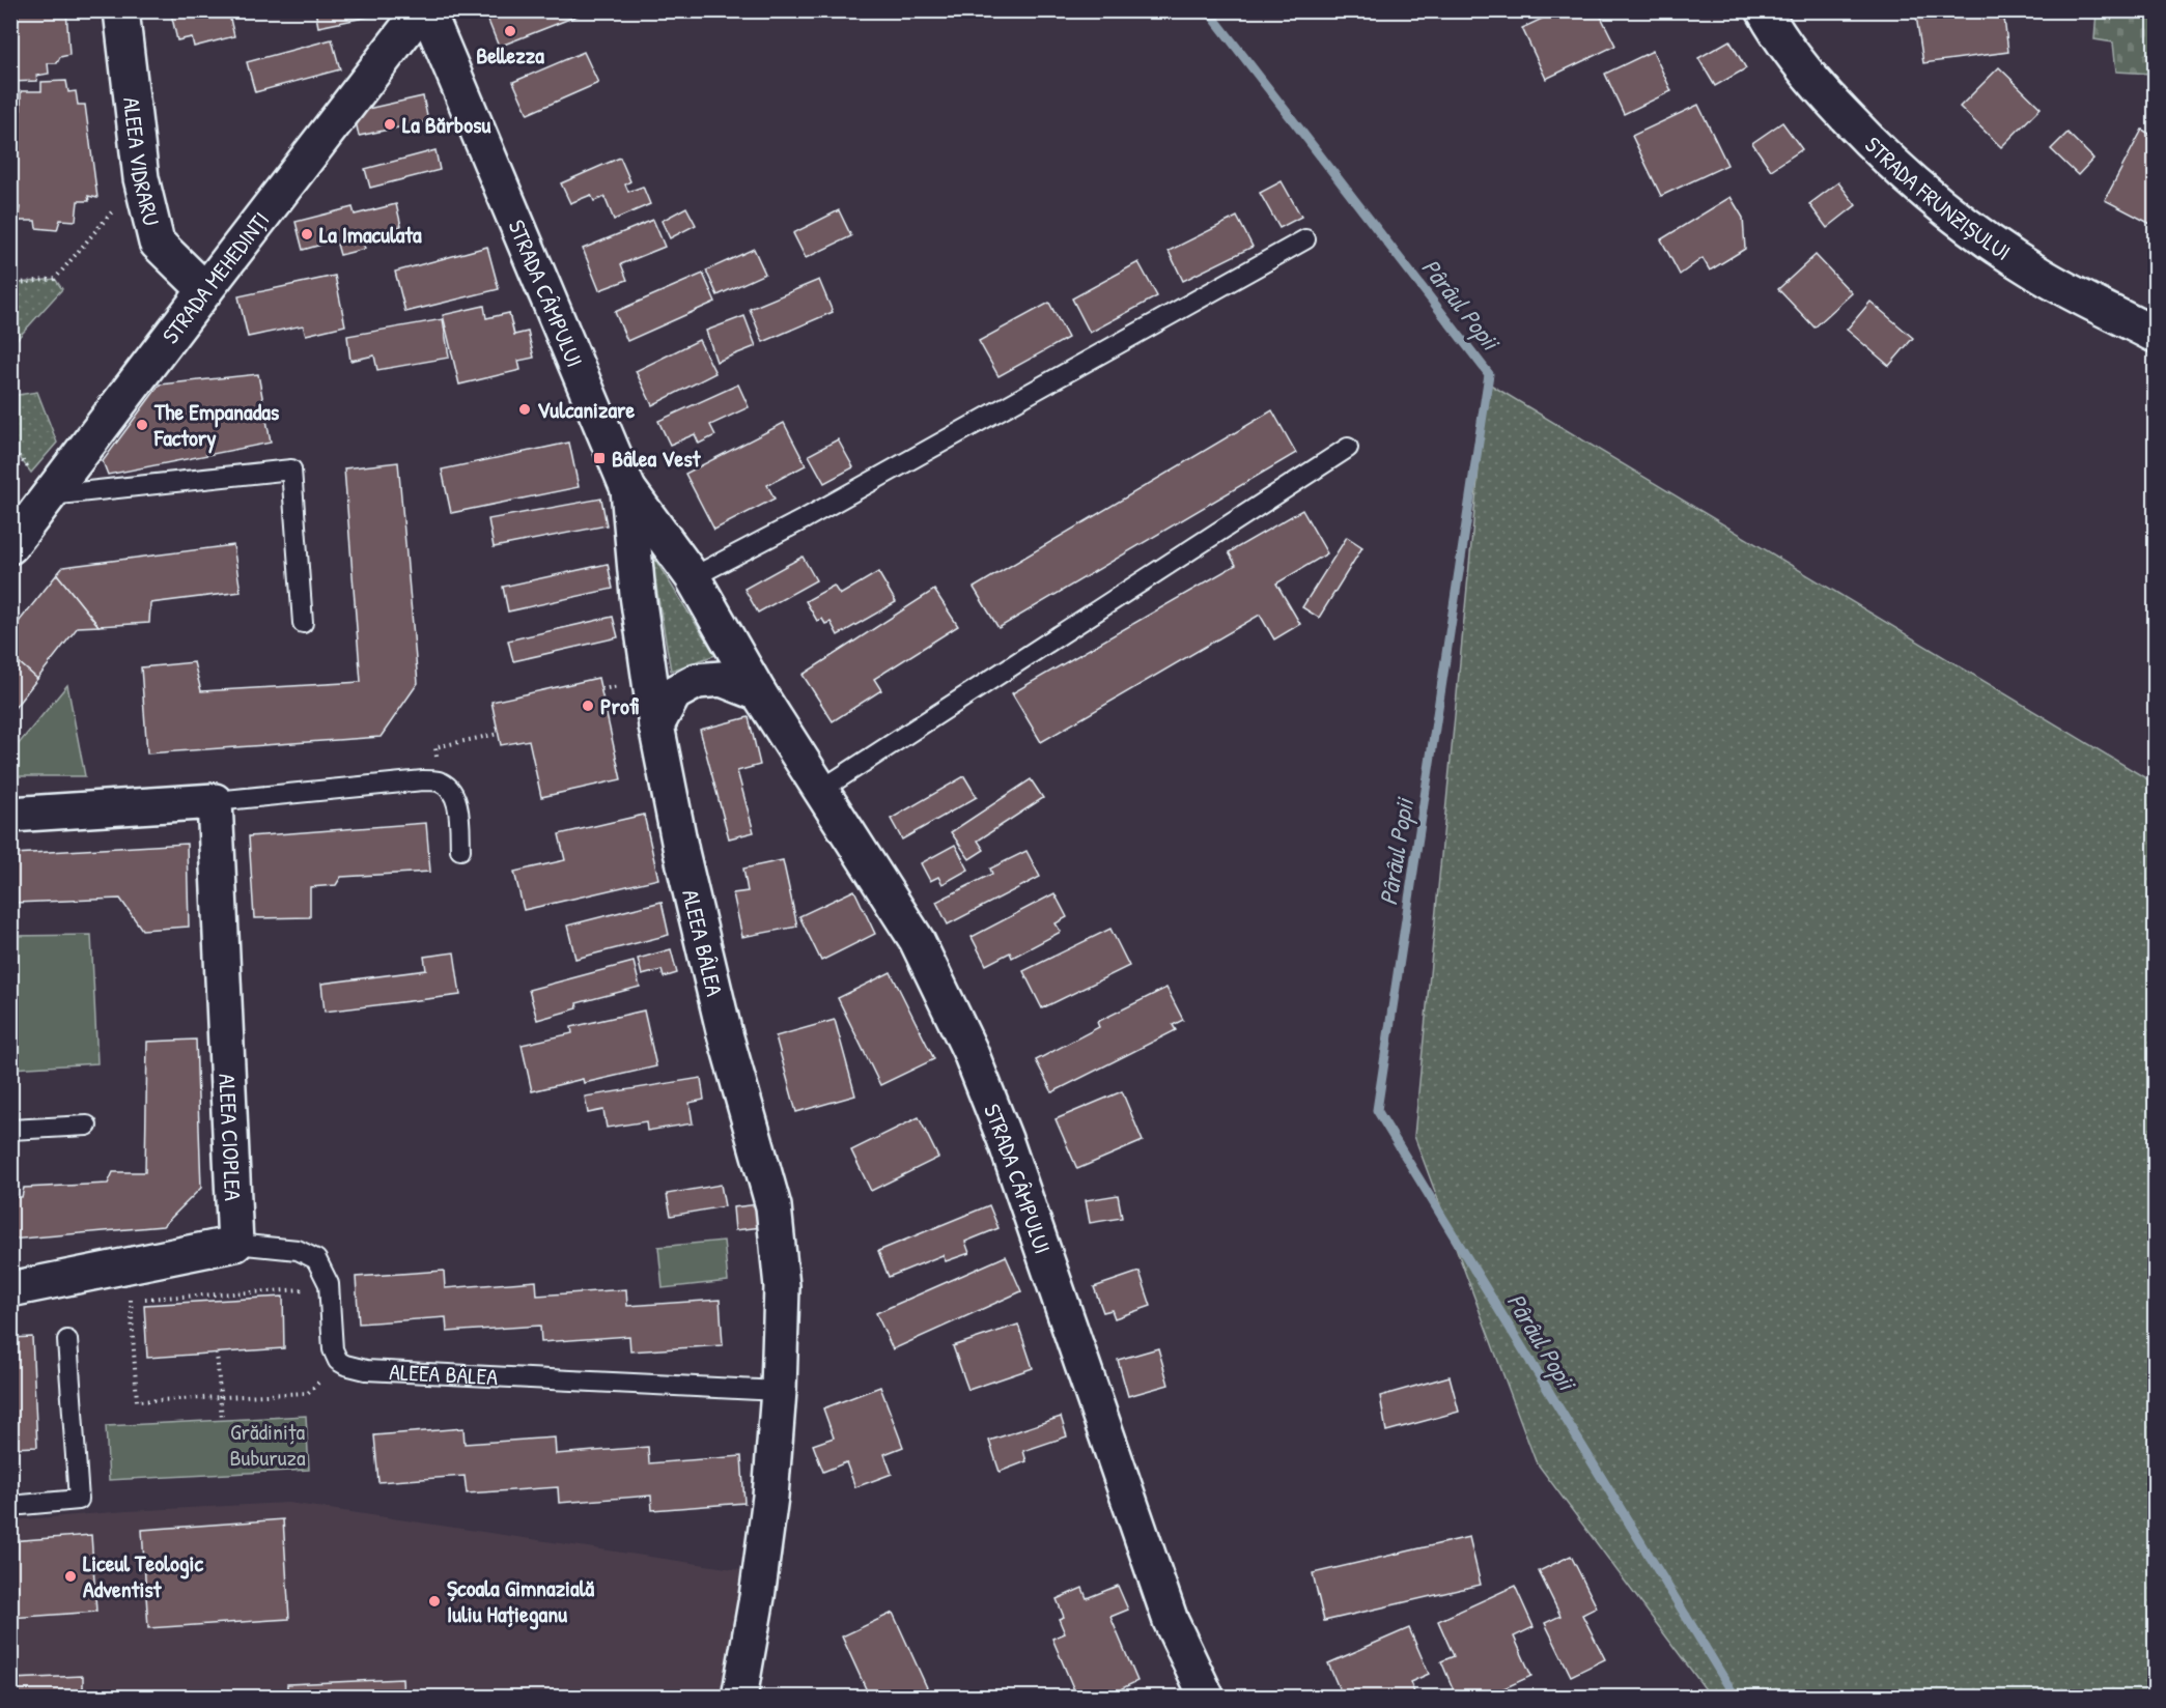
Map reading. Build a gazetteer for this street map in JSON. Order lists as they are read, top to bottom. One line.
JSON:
{"streets":{"street":["ALEEA VIDRARU","STRADA FRUNZIȘULUI","STRADA MEHEDINȚI","STRADA CÂMPULUI","ALEEA BÂLEA","ALEEA CIOPLEA"]},"crossings":[["ALEEA VIDRARU","STRADA MEHEDINȚI"],["STRADA CÂMPULUI","ALEEA BÂLEA"]],"water":["Pârâul Popii"],"parks":["Grădinița Buburuza"],"places":{"other":["Bellezza","La Bărbosu","La Imaculata","Vulcanizare","The Empanadas Factory","Profi","Liceul Teologic Adventist","Școala Gimnazială Iuliu Hațieganu"],"transit":["Bâlea Vest"]}}
